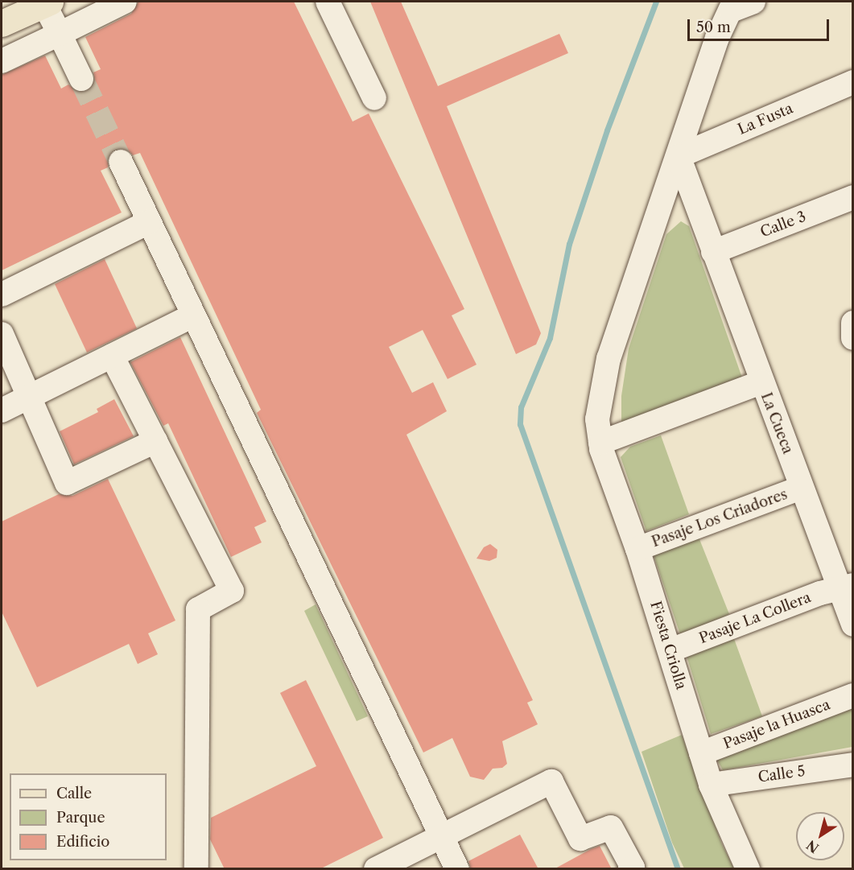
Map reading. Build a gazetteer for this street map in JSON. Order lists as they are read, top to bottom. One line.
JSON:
{"streets":{"street":["La Fusta","Calle 3","La Cueca","Pasaje Los Criadores","Pasaje La Collera","Fiesta Criolla","Pasaje la Huasca","Calle 5"]},"crossings":[["La Fusta","La Cueca"],["La Fusta","Fiesta Criolla"],["Calle 3","La Cueca"],["La Cueca","Pasaje Los Criadores"],["La Cueca","Pasaje La Collera"],["La Cueca","Fiesta Criolla"],["Pasaje Los Criadores","Fiesta Criolla"],["Pasaje La Collera","Fiesta Criolla"],["Fiesta Criolla","Pasaje la Huasca"],["Fiesta Criolla","Calle 5"]],"legend":["Calle","Parque","Edificio"],"scale_bar":"50 m","north":"bottom left"}
